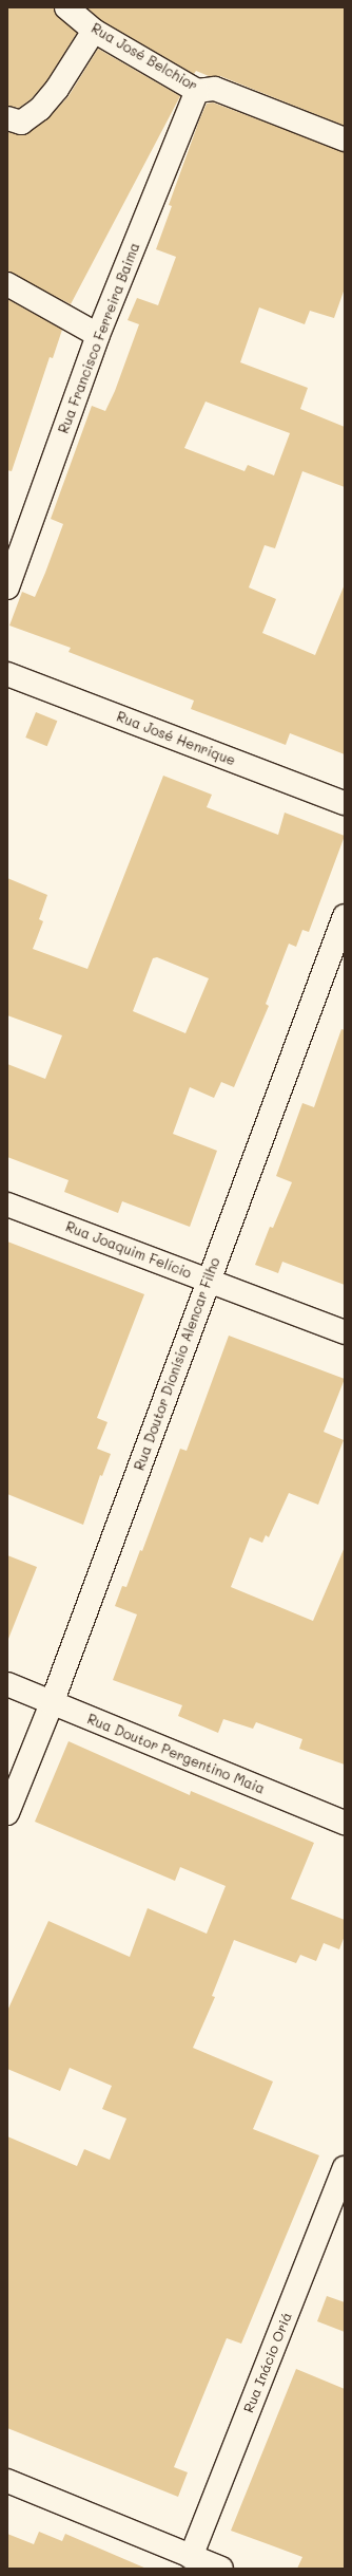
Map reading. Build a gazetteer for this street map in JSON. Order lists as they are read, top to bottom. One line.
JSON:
{"streets":{"street":["Rua José Belchior","Rua Francisco Ferreira Baima","Rua José Henrique","Rua Joaquim Felício","Rua Doutor Dionísio Alencar Filho","Rua Doutor Pergentino Maia","Rua Inácio Oriá"]},"crossings":[["Rua José Belchior","Rua Francisco Ferreira Baima"],["Rua Joaquim Felício","Rua Doutor Dionísio Alencar Filho"],["Rua Doutor Dionísio Alencar Filho","Rua Doutor Pergentino Maia"]]}
